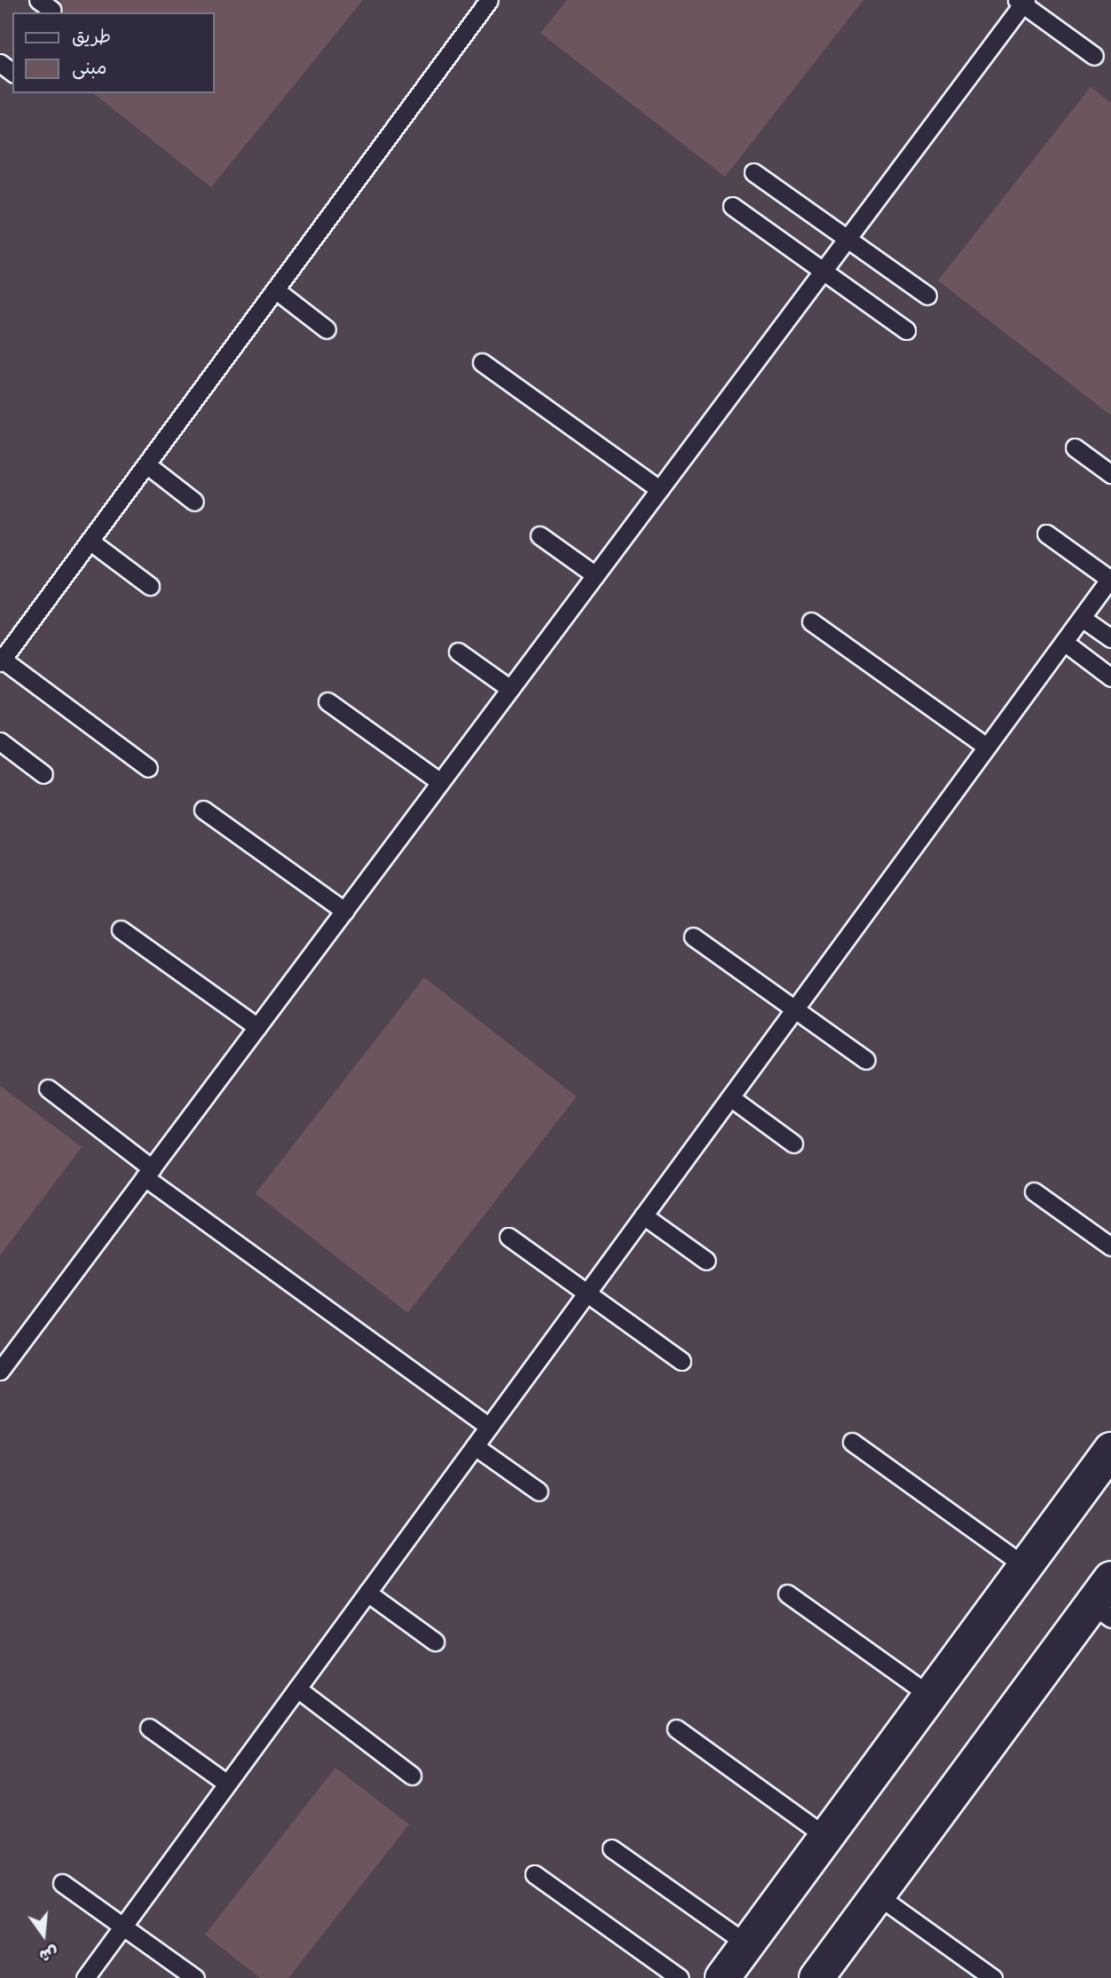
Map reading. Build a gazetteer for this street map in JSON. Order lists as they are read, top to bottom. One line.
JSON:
{"legend":["طريق","مبنى"],"north":"bottom"}
